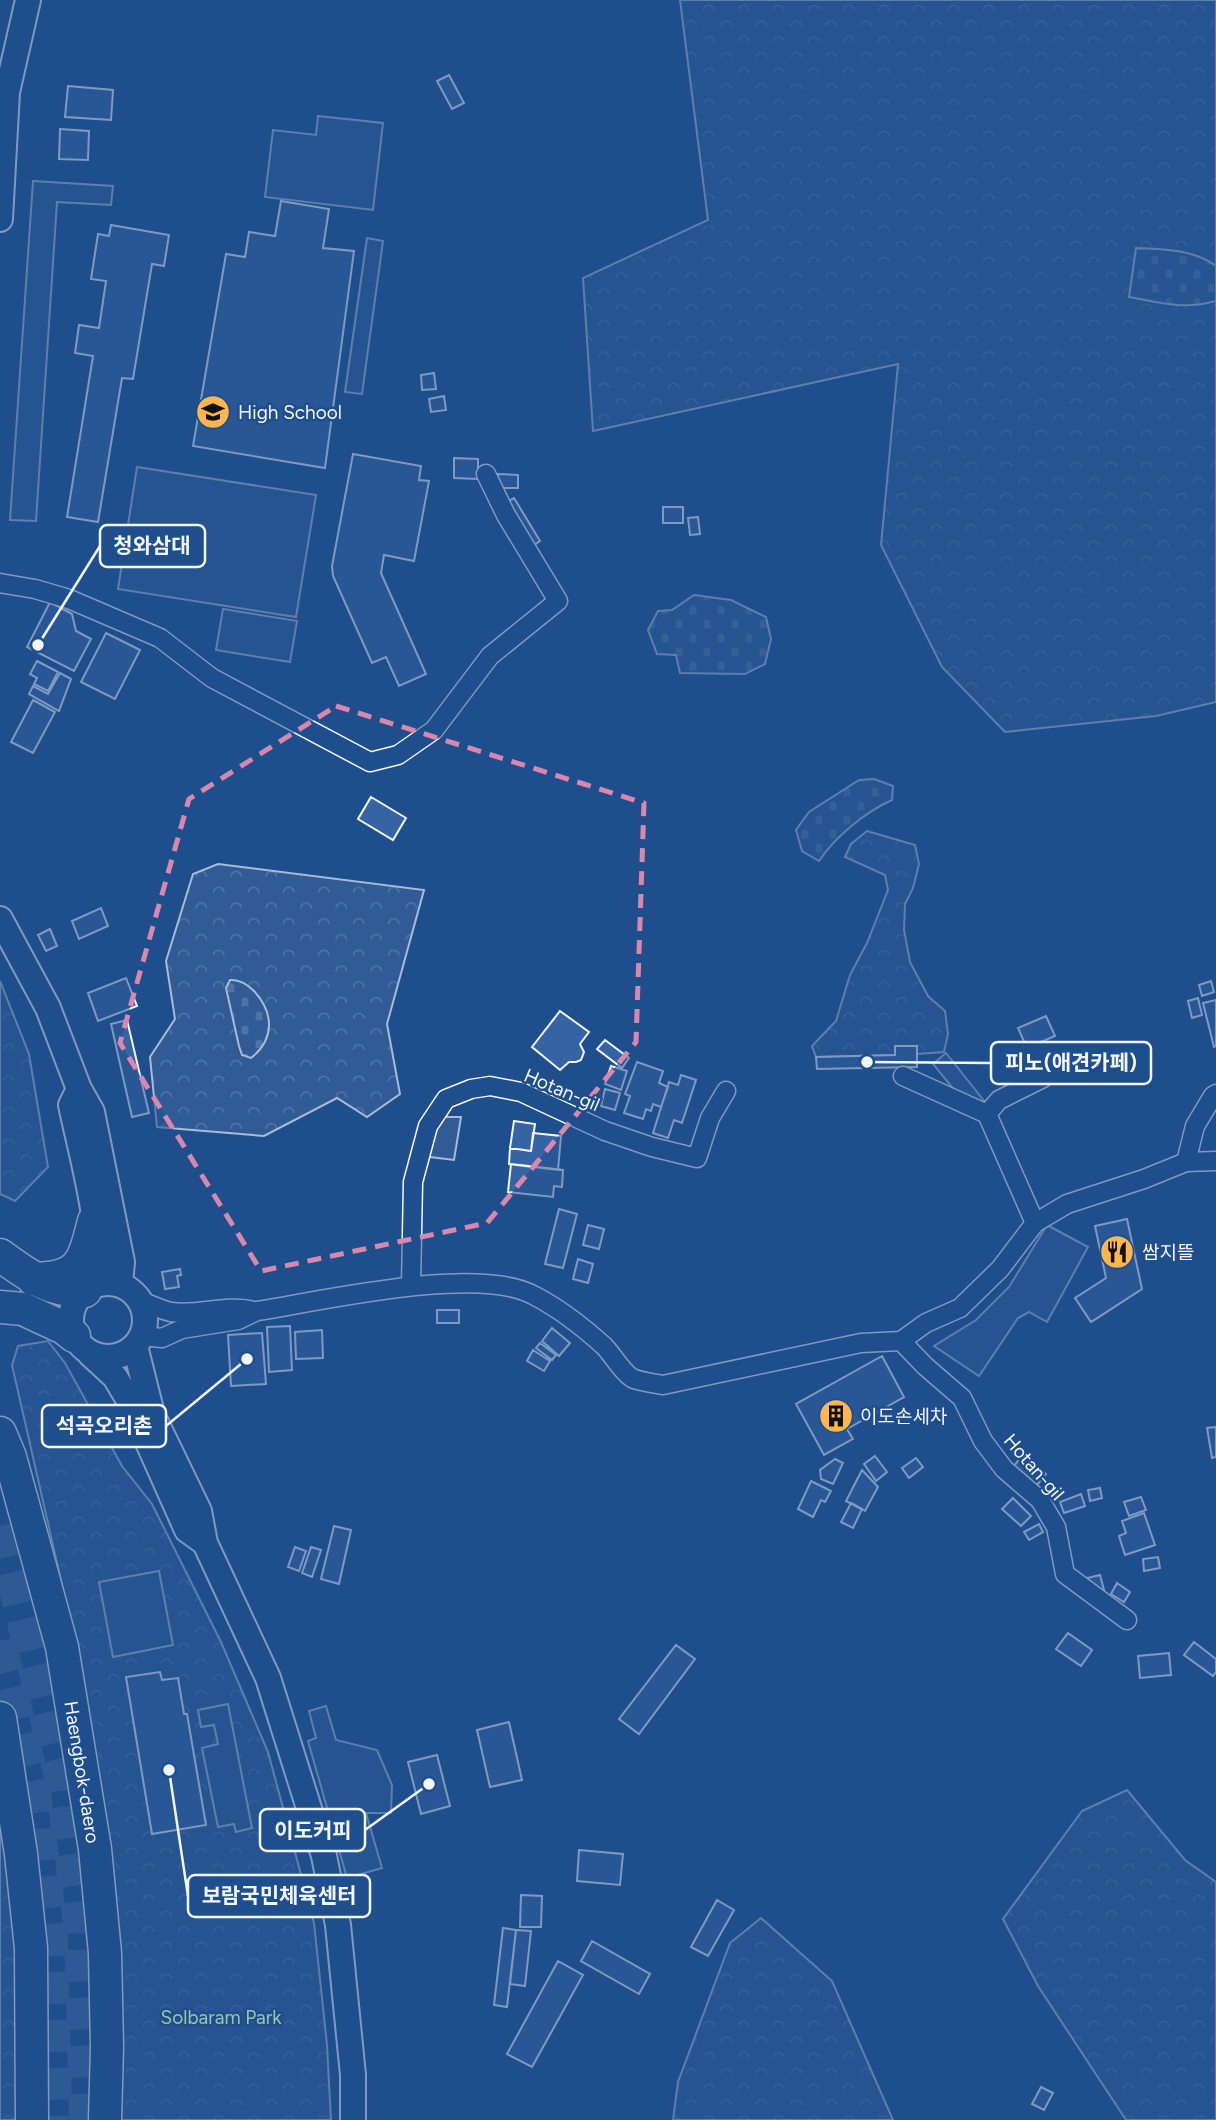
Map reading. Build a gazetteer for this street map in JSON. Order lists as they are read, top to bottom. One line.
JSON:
{"streets":{"highway":["Haengbok-daero"],"street":["Hotan-gil"]},"parks":["Solbaram Park"],"places":{"school or university":["High School"],"other":["청와삼대","피노(애견카페)","석곡오리촌","보람국민체육센터","이도커피"],"restaurant":["쌈지뜰"],"building":["이도손세차"]}}
